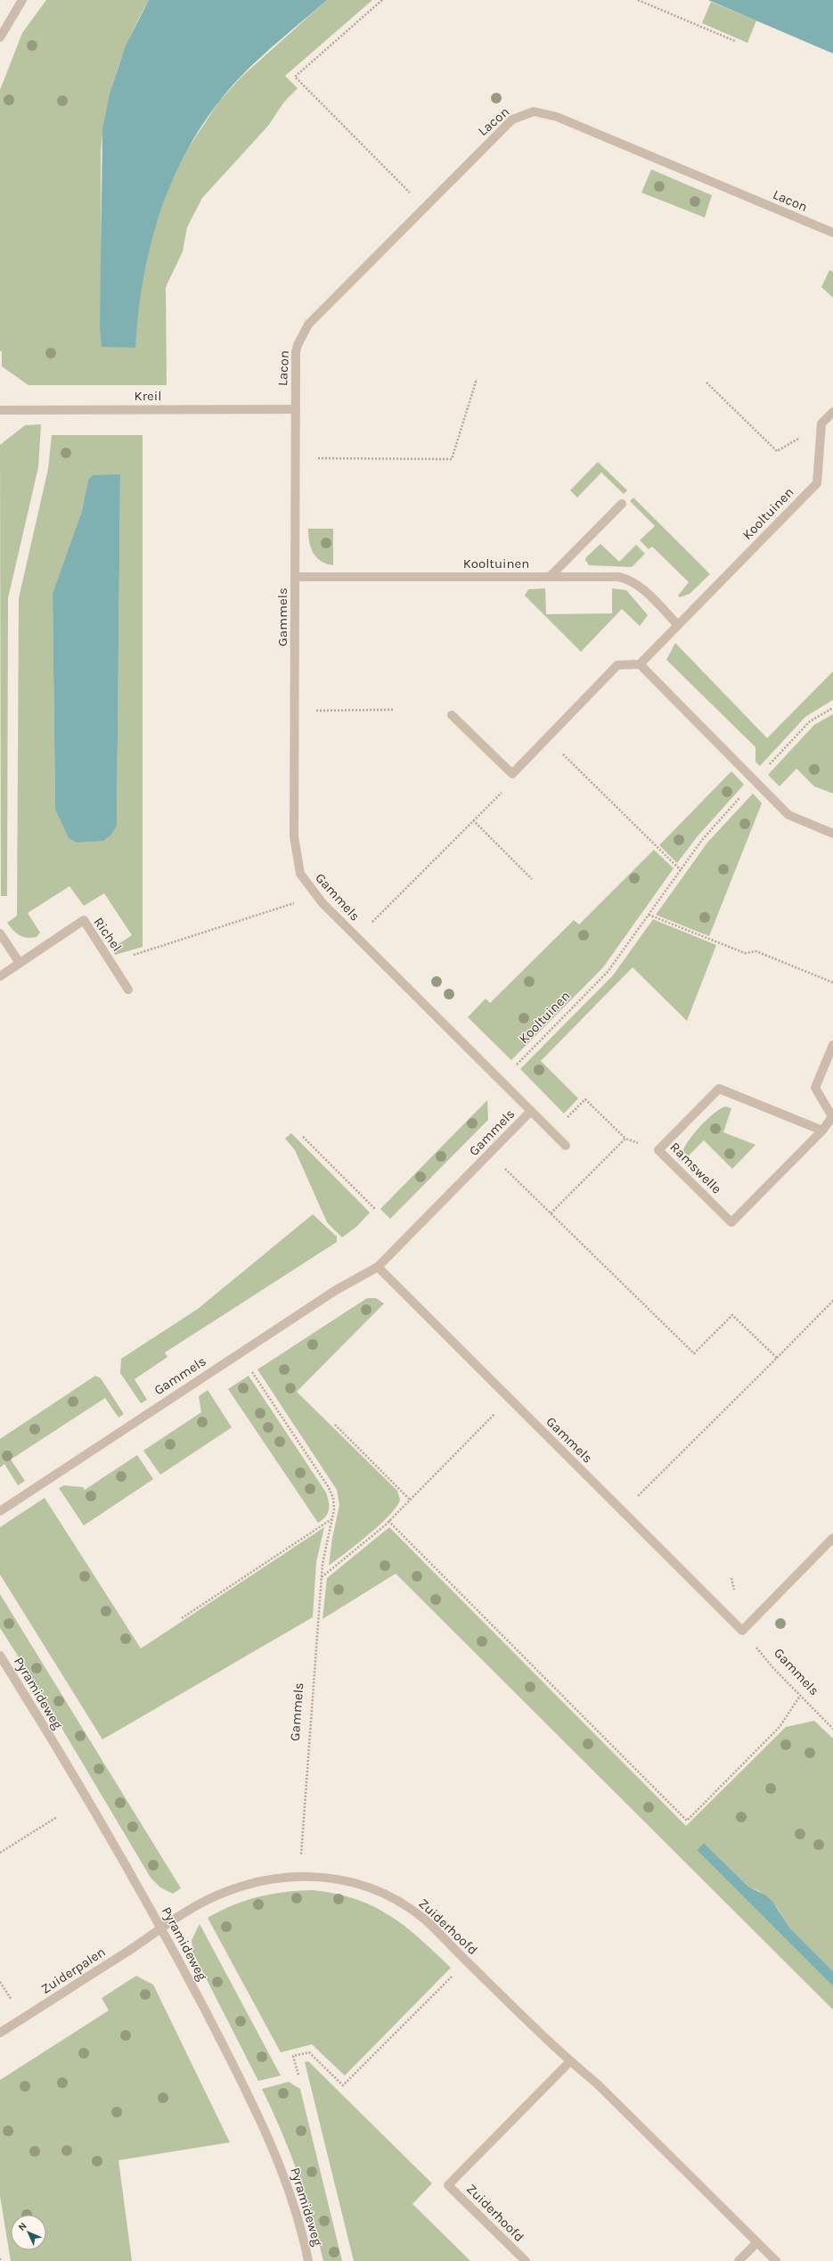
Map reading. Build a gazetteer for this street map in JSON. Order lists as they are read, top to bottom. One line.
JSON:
{"streets":{"street":["Lacon","Kreil","Kooltuinen","Gammels","Richel","Ramswelle","Pyramideweg","Zuiderhoofd","Zuiderpalen"]},"crossings":[["Lacon","Kreil"],["Lacon","Gammels"],["Kreil","Gammels"],["Kooltuinen","Gammels"],["Pyramideweg","Zuiderhoofd"],["Pyramideweg","Zuiderpalen"],["Zuiderhoofd","Zuiderpalen"]],"north":"top left"}
